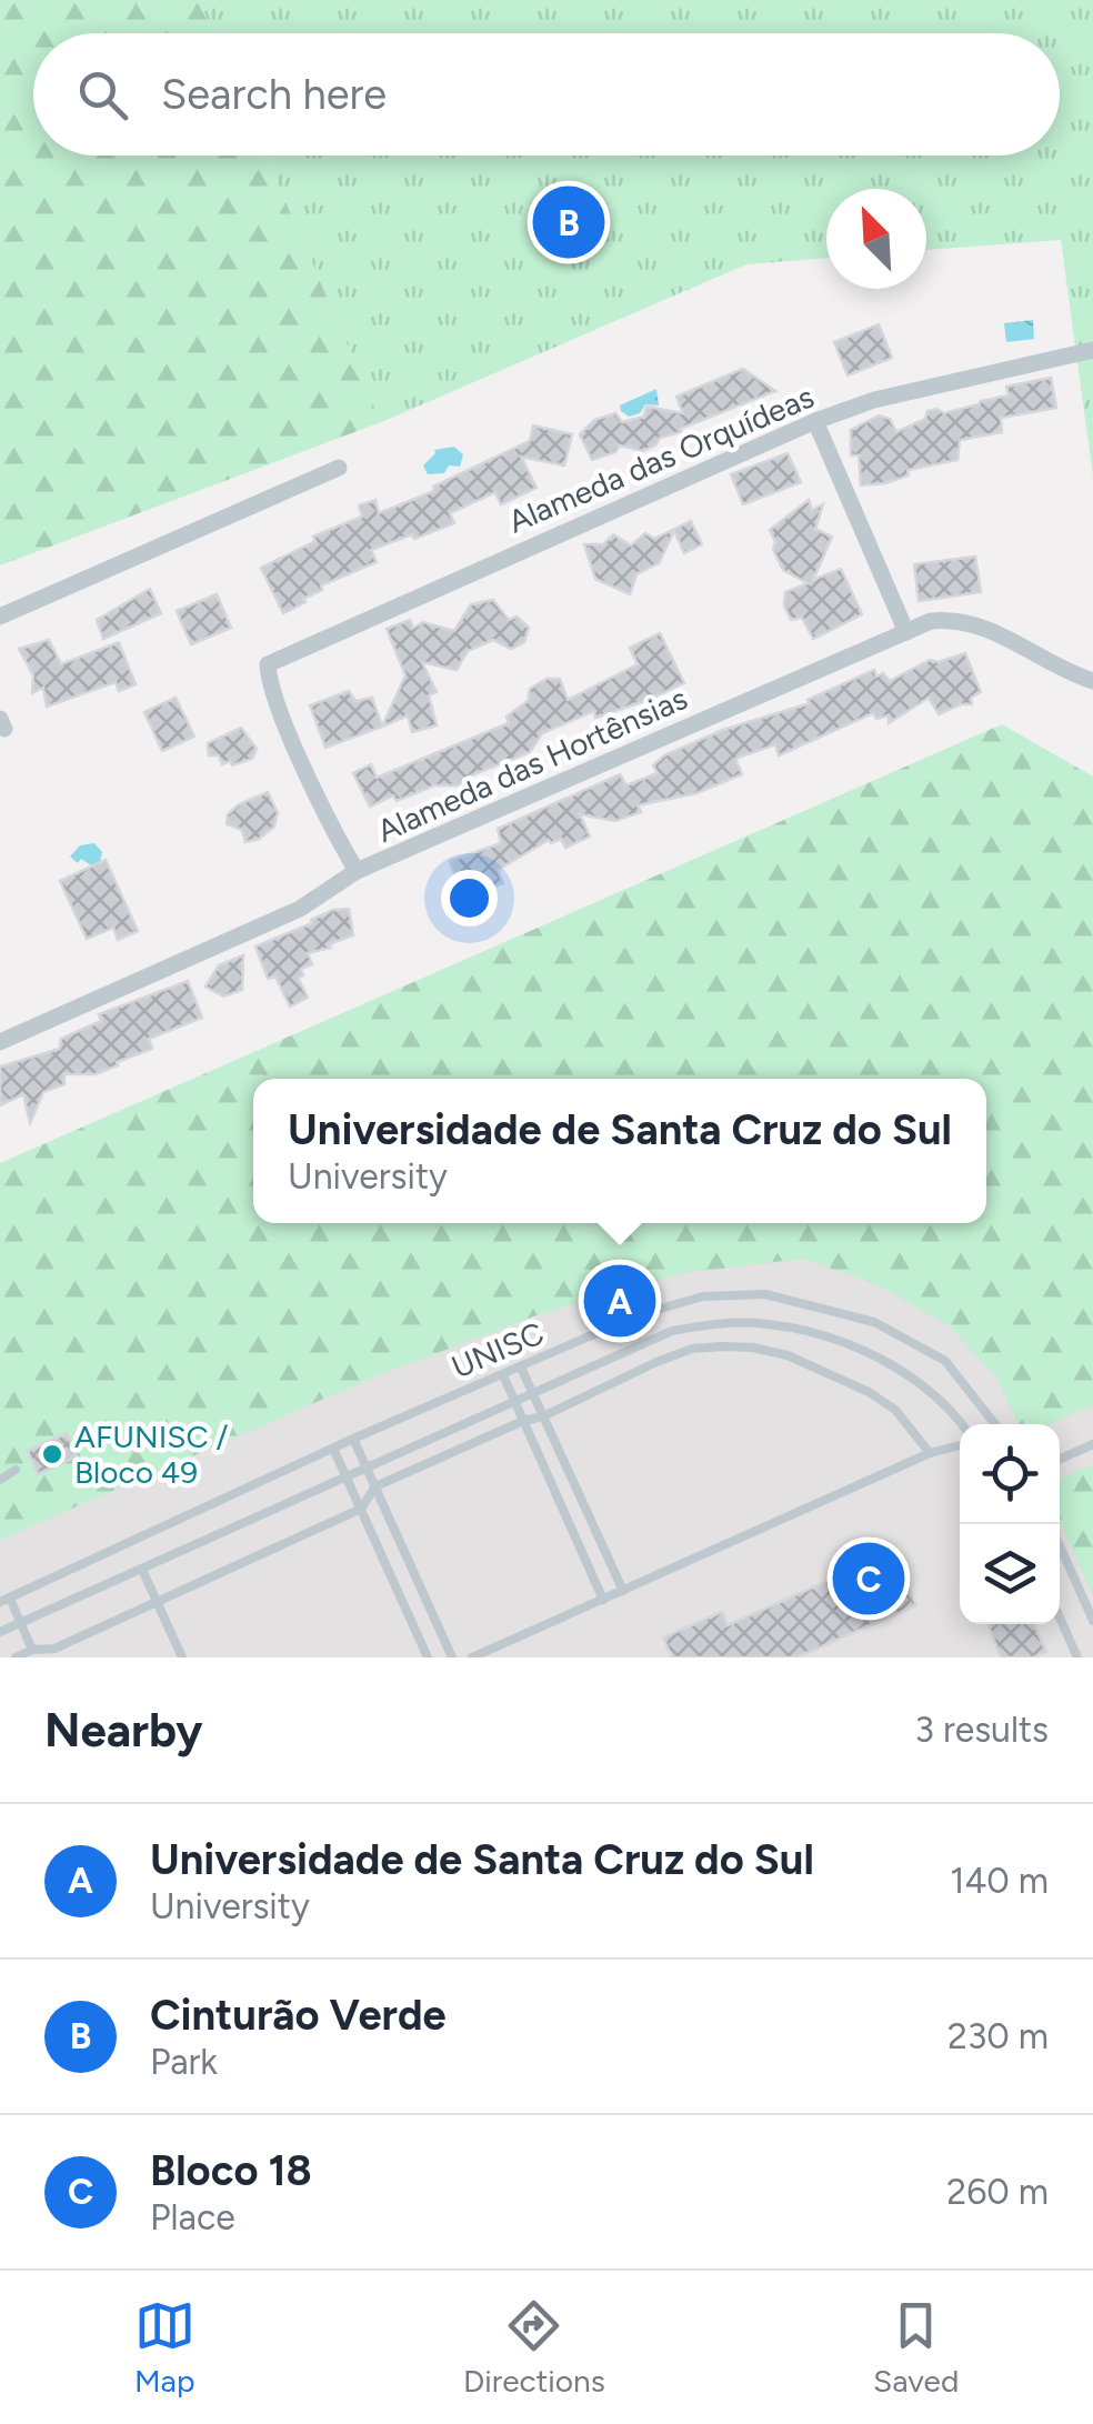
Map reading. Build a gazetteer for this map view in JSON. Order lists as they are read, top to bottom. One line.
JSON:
{"streets":{"street":["Alameda das Orquídeas","Alameda das Hortênsias"],"lane":["UNISC"]},"crossings":[["Alameda das Orquídeas","Alameda das Hortênsias"]],"places":["AFUNISC / Bloco 49"],"north":"top left","page":{"search":"Search here","pins":["B","A","C"],"popup":["Universidade de Santa Cruz do Sul","University"],"heading":["Nearby","3 results"],"list":[{"mark":"A","name":"Universidade de Santa Cruz do Sul","note":"University","value":"140 m"},{"mark":"B","name":"Cinturão Verde","note":"Park","value":"230 m"},{"mark":"C","name":"Bloco 18","note":"Place","value":"260 m"}],"nav":["Map","Directions","Saved"]}}
